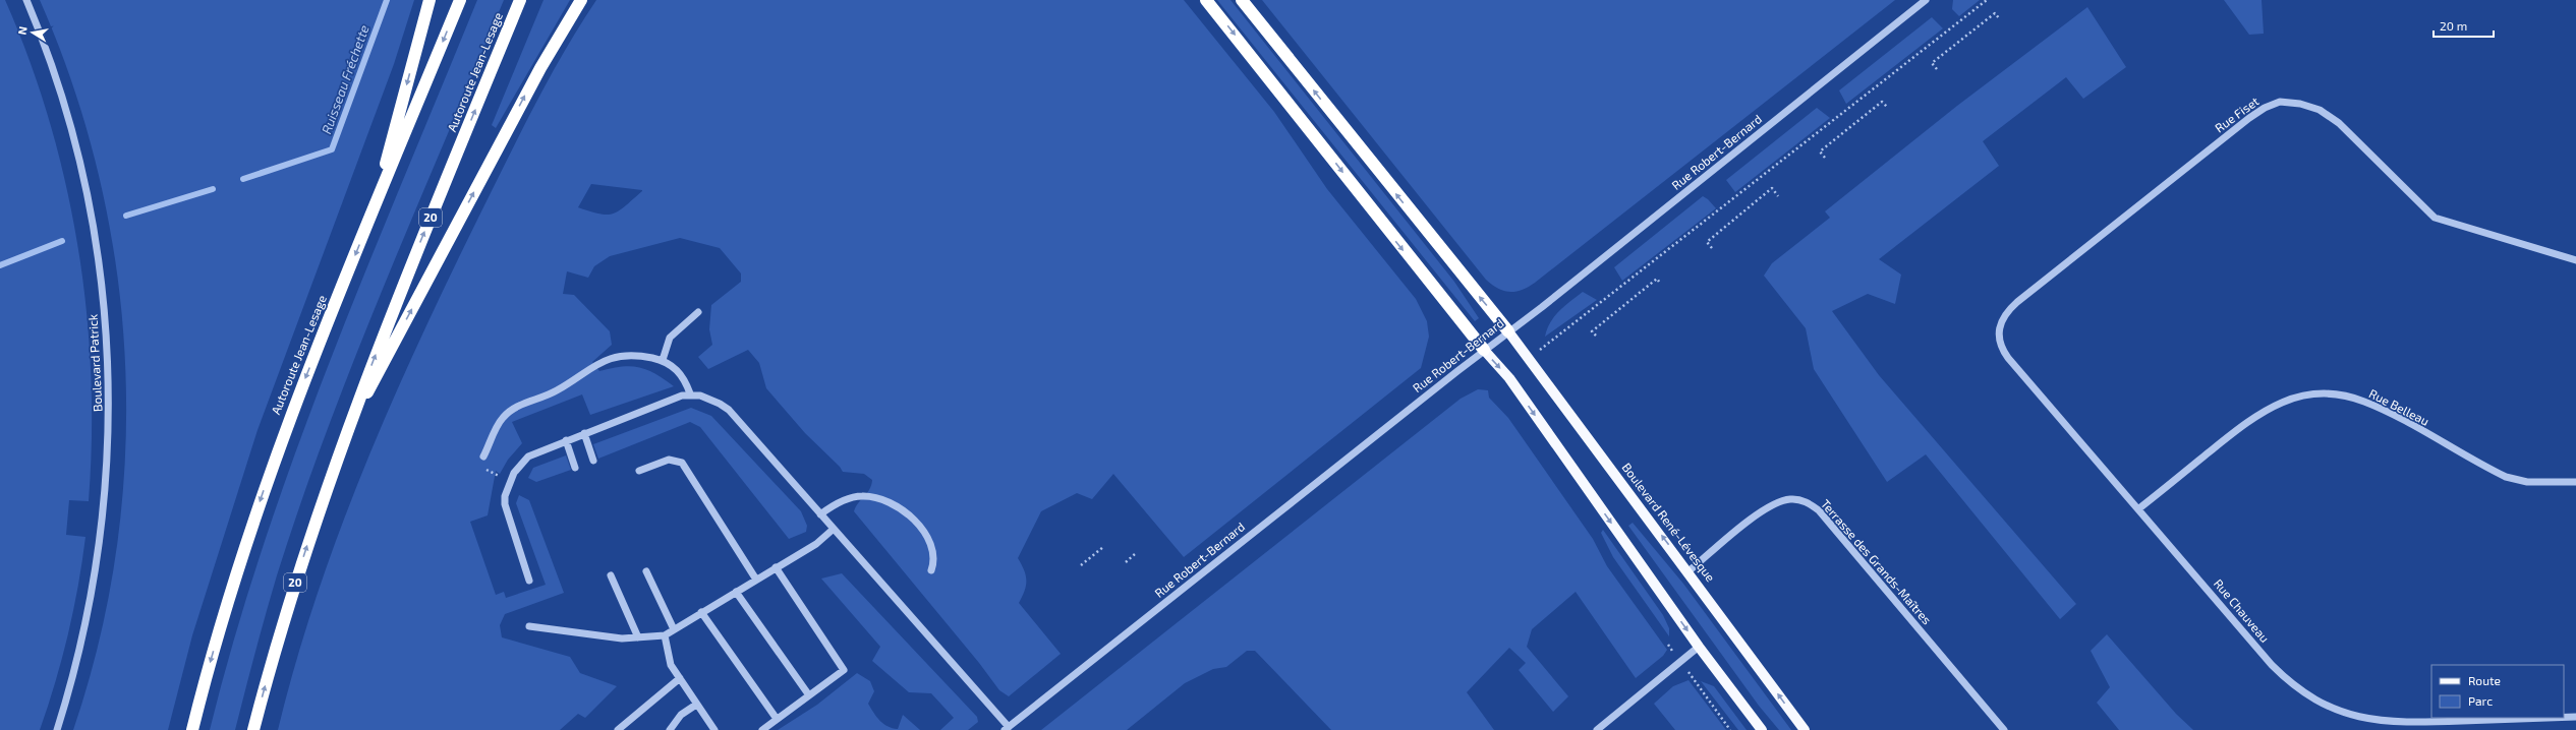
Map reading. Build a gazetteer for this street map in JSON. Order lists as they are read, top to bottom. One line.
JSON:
{"streets":{"highway":["Autoroute Jean-Lesage","20"],"main road":["Boulevard René-Lévesque"],"street":["Rue Fiset","Rue Robert-Bernard","Boulevard Patrick","Rue Belleau","Terrasse des Grands-Maîtres","Rue Chauveau"]},"crossings":[["Rue Fiset","Rue Chauveau"],["Rue Robert-Bernard","Boulevard René-Lévesque"],["Rue Belleau","Rue Chauveau"],["Boulevard René-Lévesque","Terrasse des Grands-Maîtres"]],"water":["Ruisseau Fréchette"],"legend":["Route","Parc"],"scale_bar":"20 m","north":"left"}
